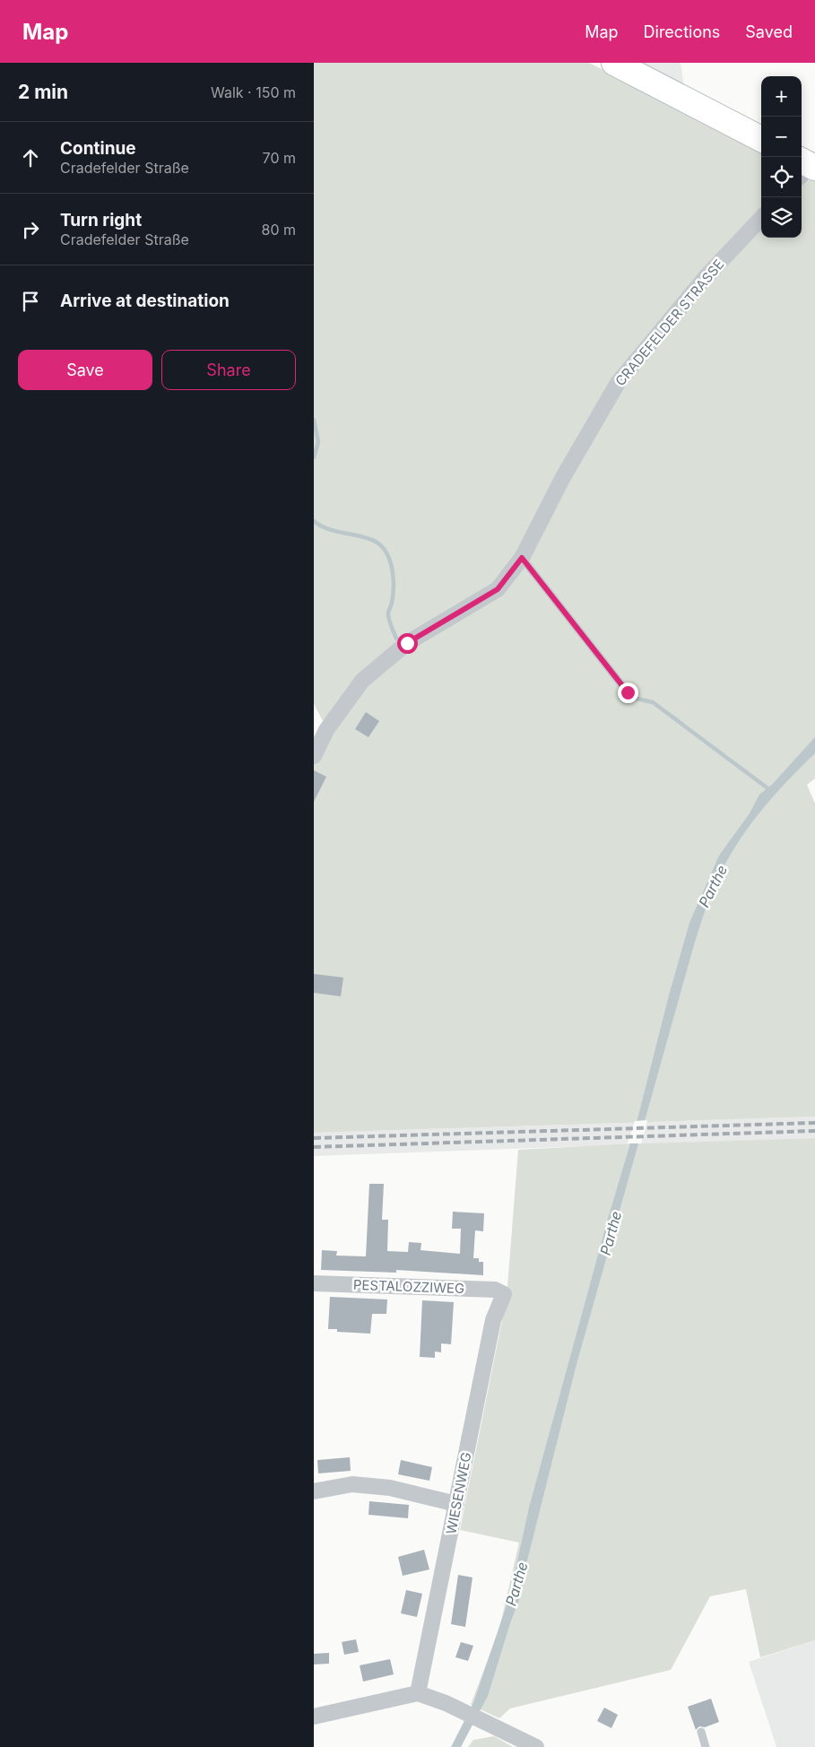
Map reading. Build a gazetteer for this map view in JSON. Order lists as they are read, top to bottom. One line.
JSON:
{"streets":{"street":["CRADEFELDER STRASSE","PESTALOZZIWEG","WIESENWEG"]},"crossings":[["PESTALOZZIWEG","WIESENWEG"]],"water":["Parthe"],"page":{"header":"Map","nav":["Map","Directions","Saved"],"heading":["2 min","Walk · 150 m"],"map_buttons":["+","−"],"list":[["Continue","Cradefelder Straße","70 m"],["Turn right","Cradefelder Straße","80 m"],"Arrive at destination"],"buttons":["Save","Share"]}}
